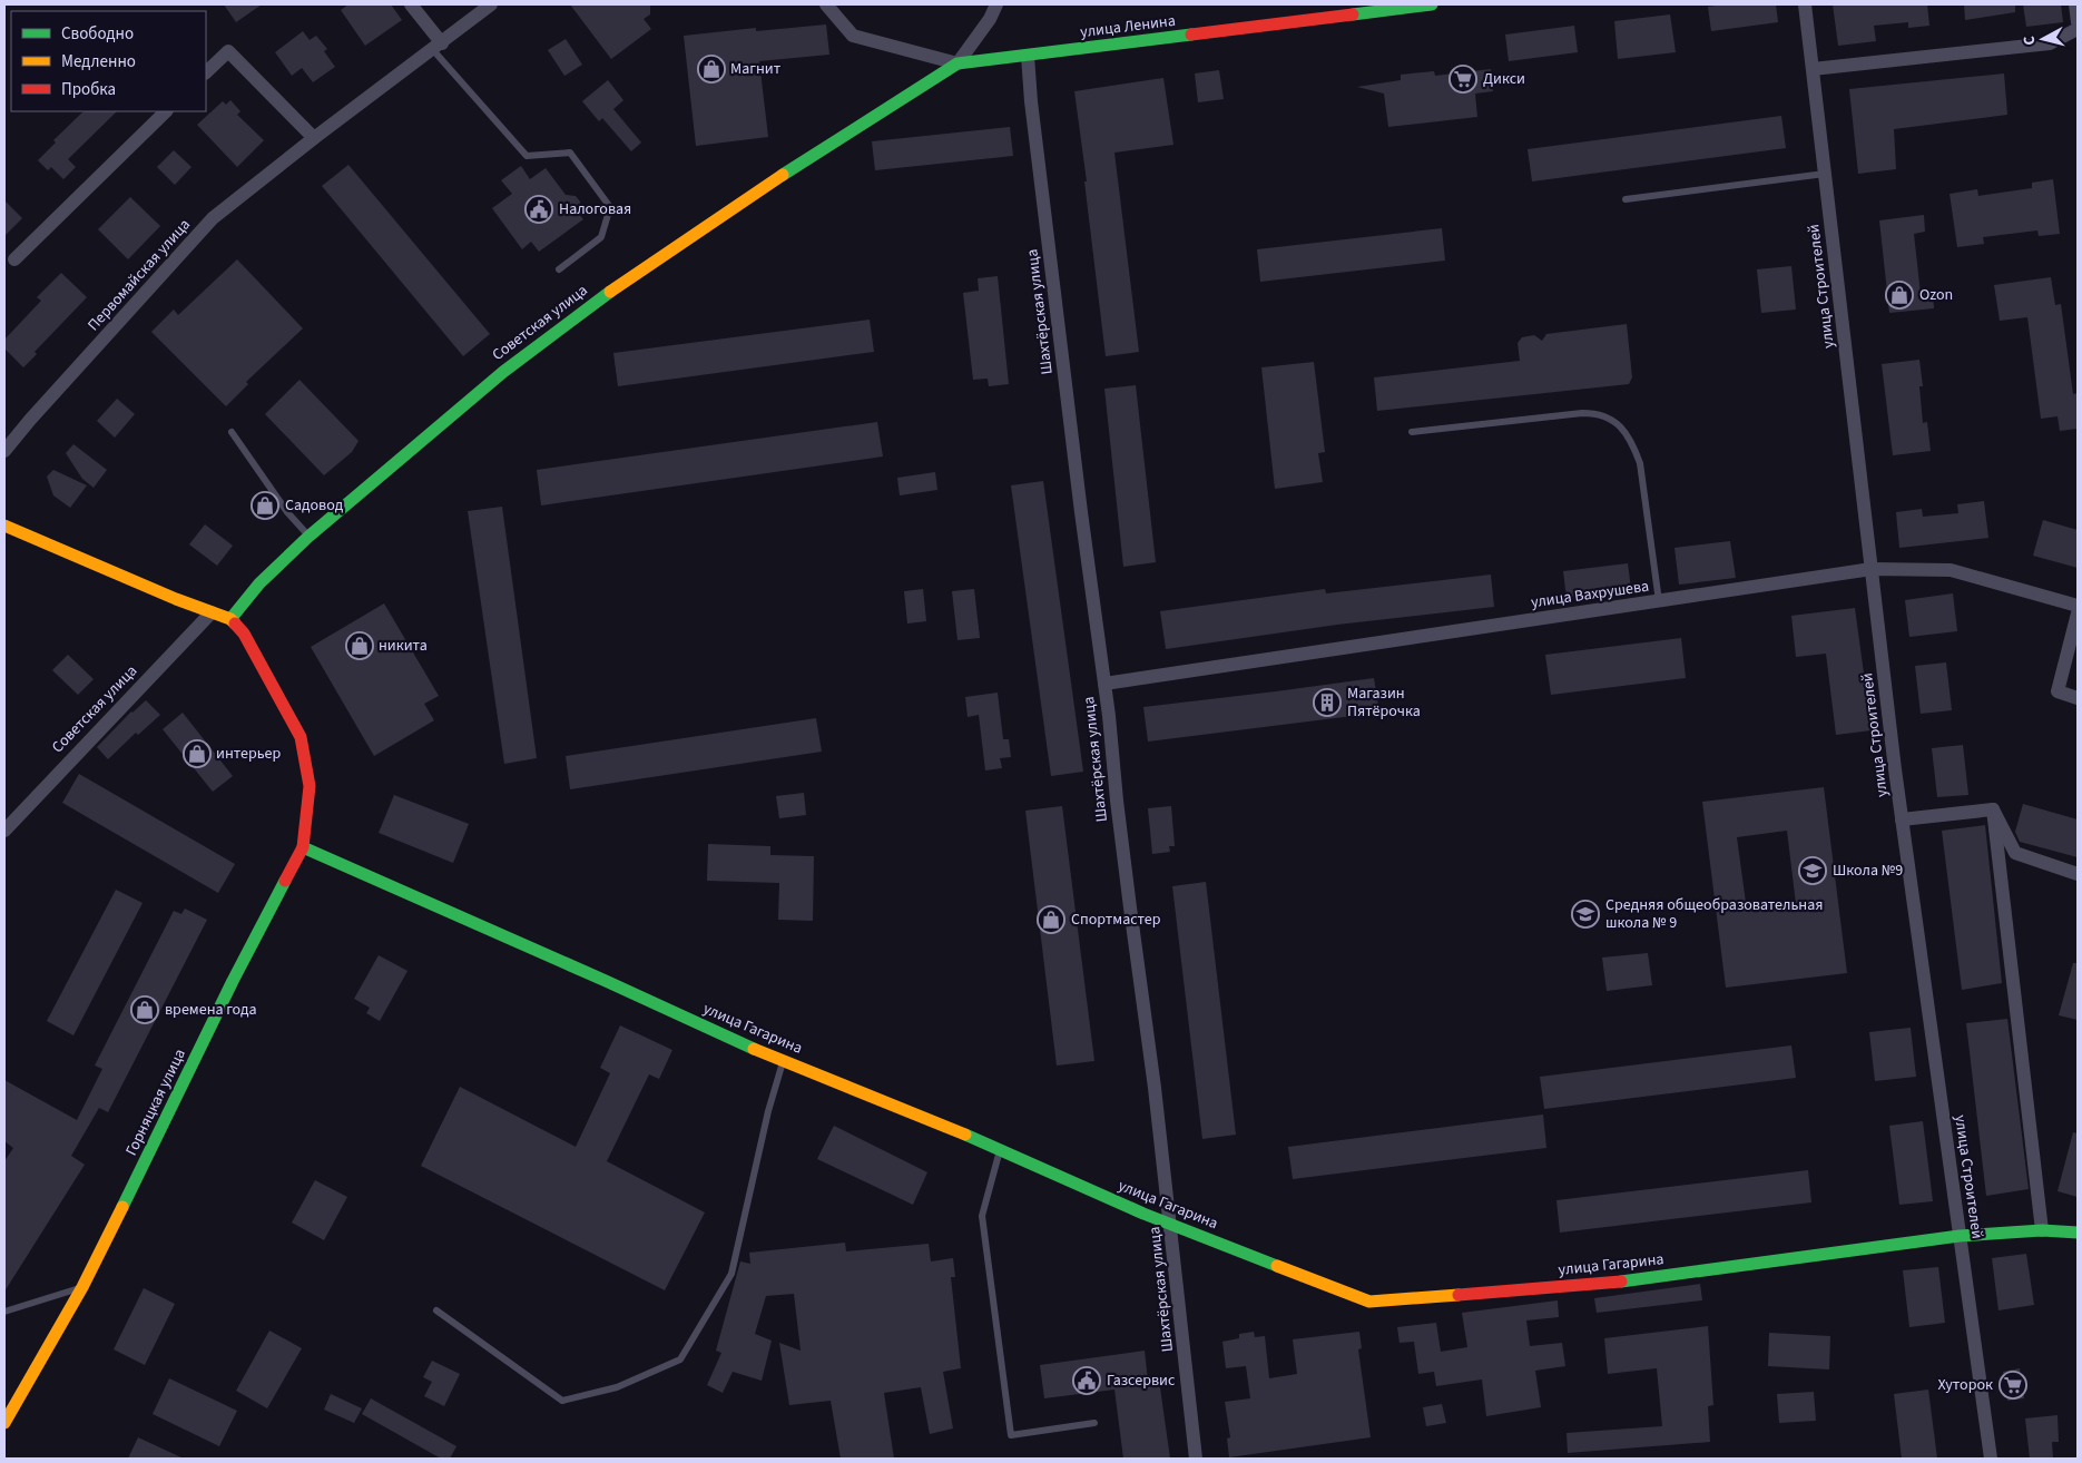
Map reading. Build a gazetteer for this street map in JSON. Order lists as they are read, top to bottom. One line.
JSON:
{"streets":{"main road":["улица Ленина","Советская улица","улица Гагарина","Горняцкая улица"],"street":["Первомайская улица","улица Строителей","Шахтёрская улица","улица Вахрушева"]},"crossings":[["улица Ленина","Шахтёрская улица"],["улица Ленина","Советская улица"],["улица Строителей","улица Вахрушева"],["улица Строителей","улица Гагарина"],["Шахтёрская улица","улица Вахрушева"],["Шахтёрская улица","улица Гагарина"],["Советская улица","Горняцкая улица"],["улица Гагарина","Горняцкая улица"]],"places":{"shop":["Магнит","Ozon","Садовод","никита","интерьер","Спортмастер","времена года"],"supermarket":["Дикси","Хуторок"],"public building":["Налоговая","Газсервис"],"building":["Магазин Пятёрочка"],"school or university":["Школа №9","Средняя общеобразовательная школа № 9"]},"legend":["Свободно","Медленно","Пробка"],"north":"left"}
